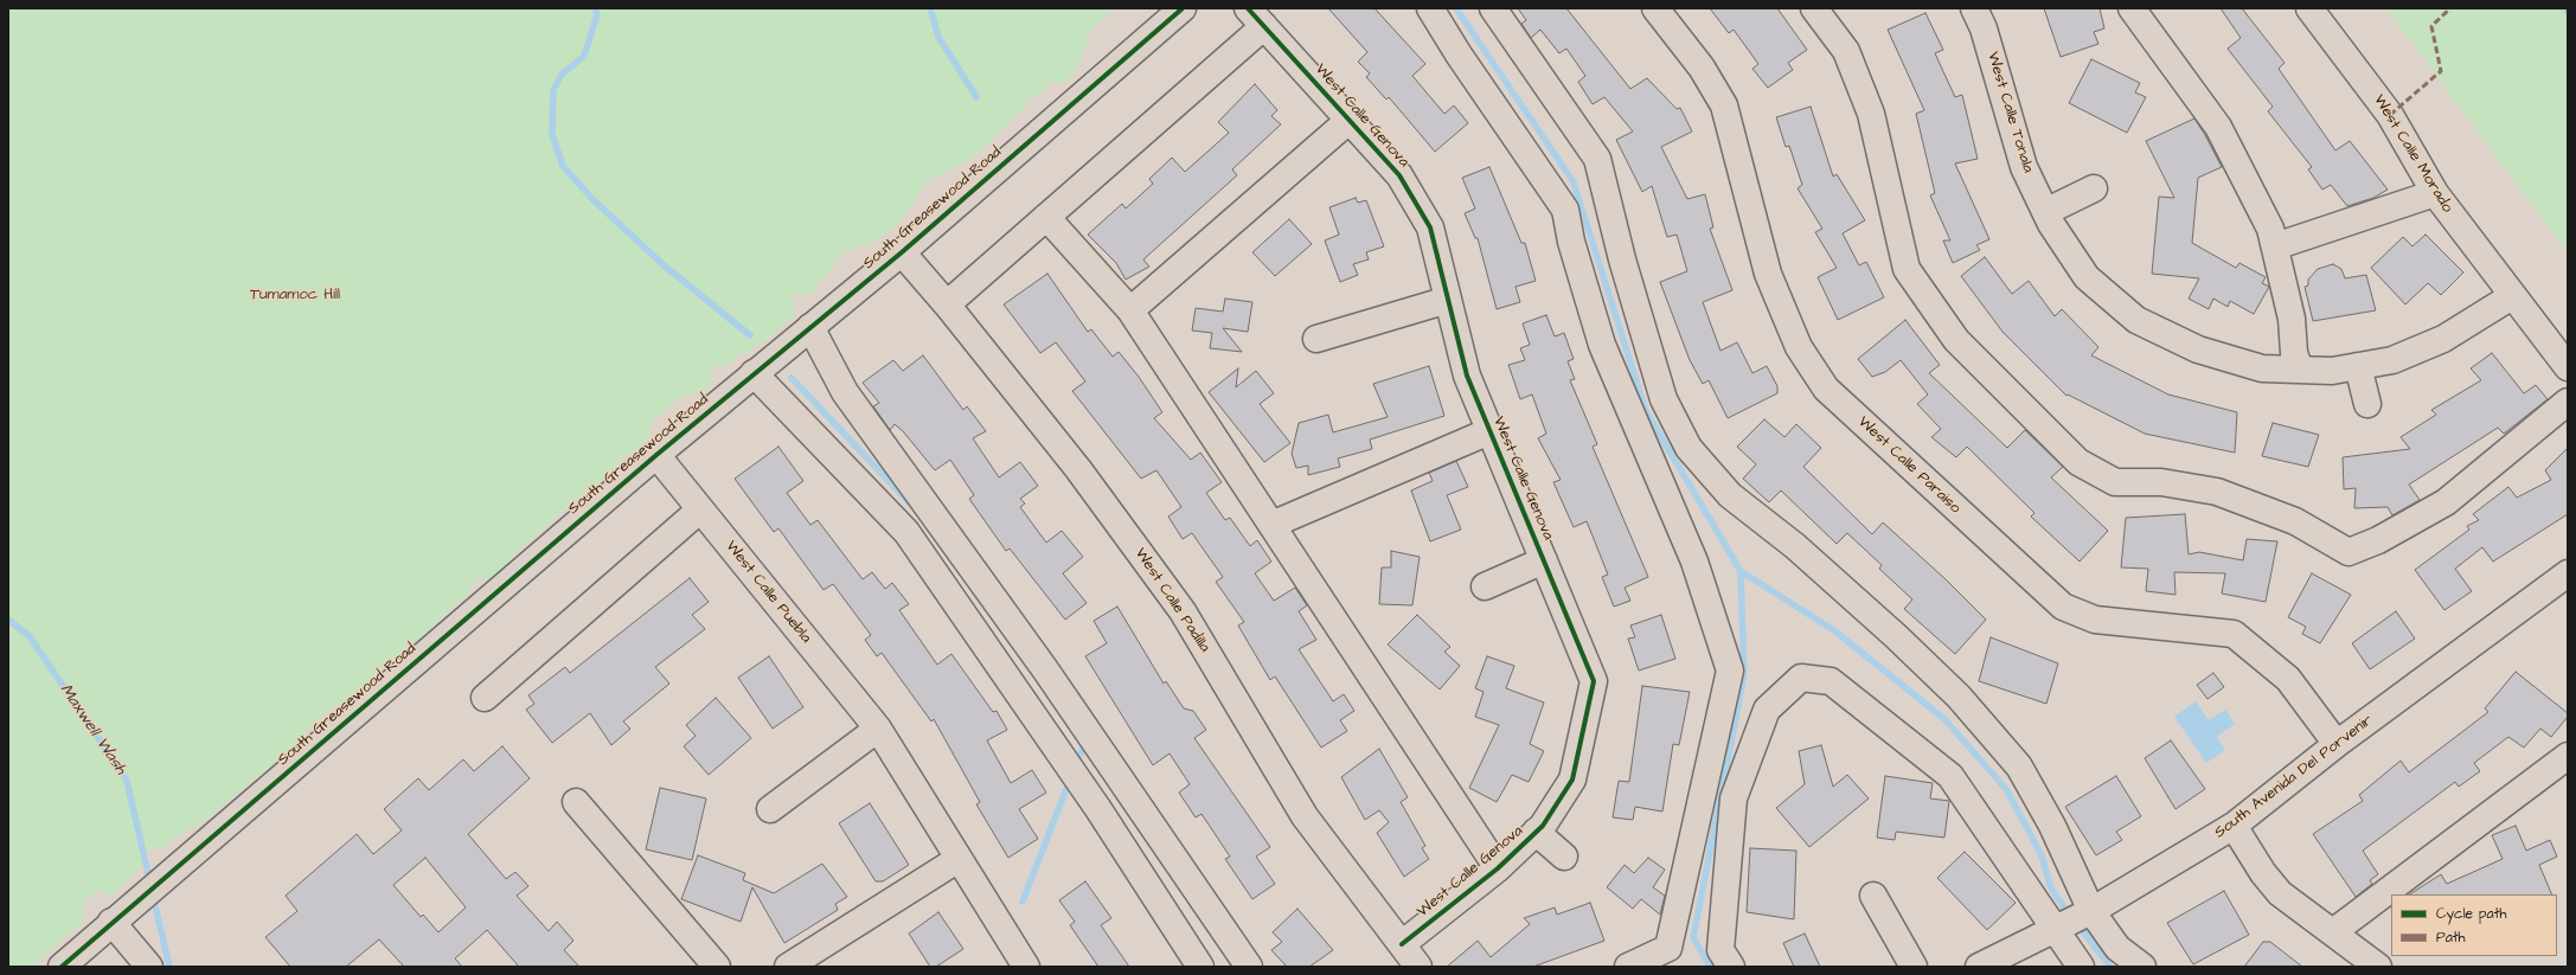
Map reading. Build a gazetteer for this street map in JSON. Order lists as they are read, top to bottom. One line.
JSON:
{"streets":{"street":["West Calle Tonala","West Calle Genova","West Calle Morado","South Greasewood Road","West Calle Paraiso","West Calle Puebla","West Calle Padilla","South Avenida Del Porvenir"]},"crossings":[["West Calle Tonala","West Calle Morado"],["West Calle Genova","West Calle Padilla"],["South Greasewood Road","West Calle Puebla"],["South Greasewood Road","West Calle Padilla"],["West Calle Paraiso","South Avenida Del Porvenir"]],"water":["Maxwell Wash"],"parks":["Tumamoc Hill"],"legend":["Cycle path","Path"]}
